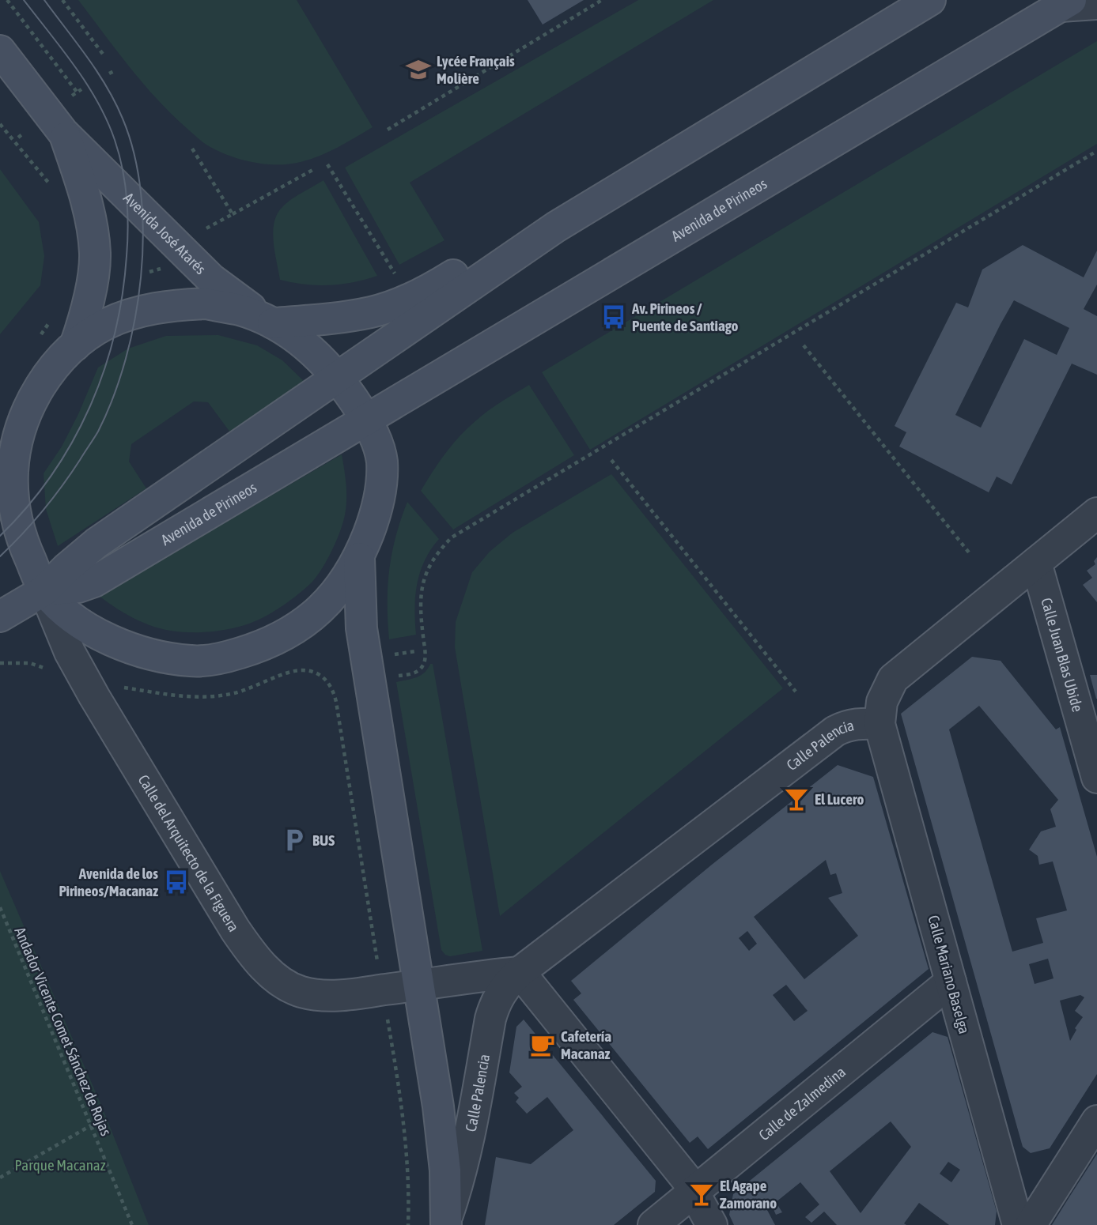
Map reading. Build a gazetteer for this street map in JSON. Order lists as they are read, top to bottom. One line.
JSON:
{"streets":{"main road":["Avenida de Pirineos","Avenida José Atarés"],"street":["Calle Juan Blas Ubide","Calle Palencia","Calle del Arquitecto de la Figuera","Calle Mariano Baselga","Calle de Zalmedina"],"path":["Andador Vicente Comet Sánchez de Rojas"]},"crossings":[["Avenida de Pirineos","Calle del Arquitecto de la Figuera"],["Calle Palencia","Calle del Arquitecto de la Figuera"],["Calle Palencia","Calle Mariano Baselga"],["Calle Mariano Baselga","Calle de Zalmedina"]],"parks":["Parque Macanaz"],"places":{"school or university":["Lycée Français Molière"],"bus stop":["Av. Pirineos / Puente de Santiago","Avenida de los Pirineos/Macanaz"],"bar":["El Lucero","El Agape Zamorano"],"parking":["BUS"],"cafe":["Cafetería Macanaz"]}}
